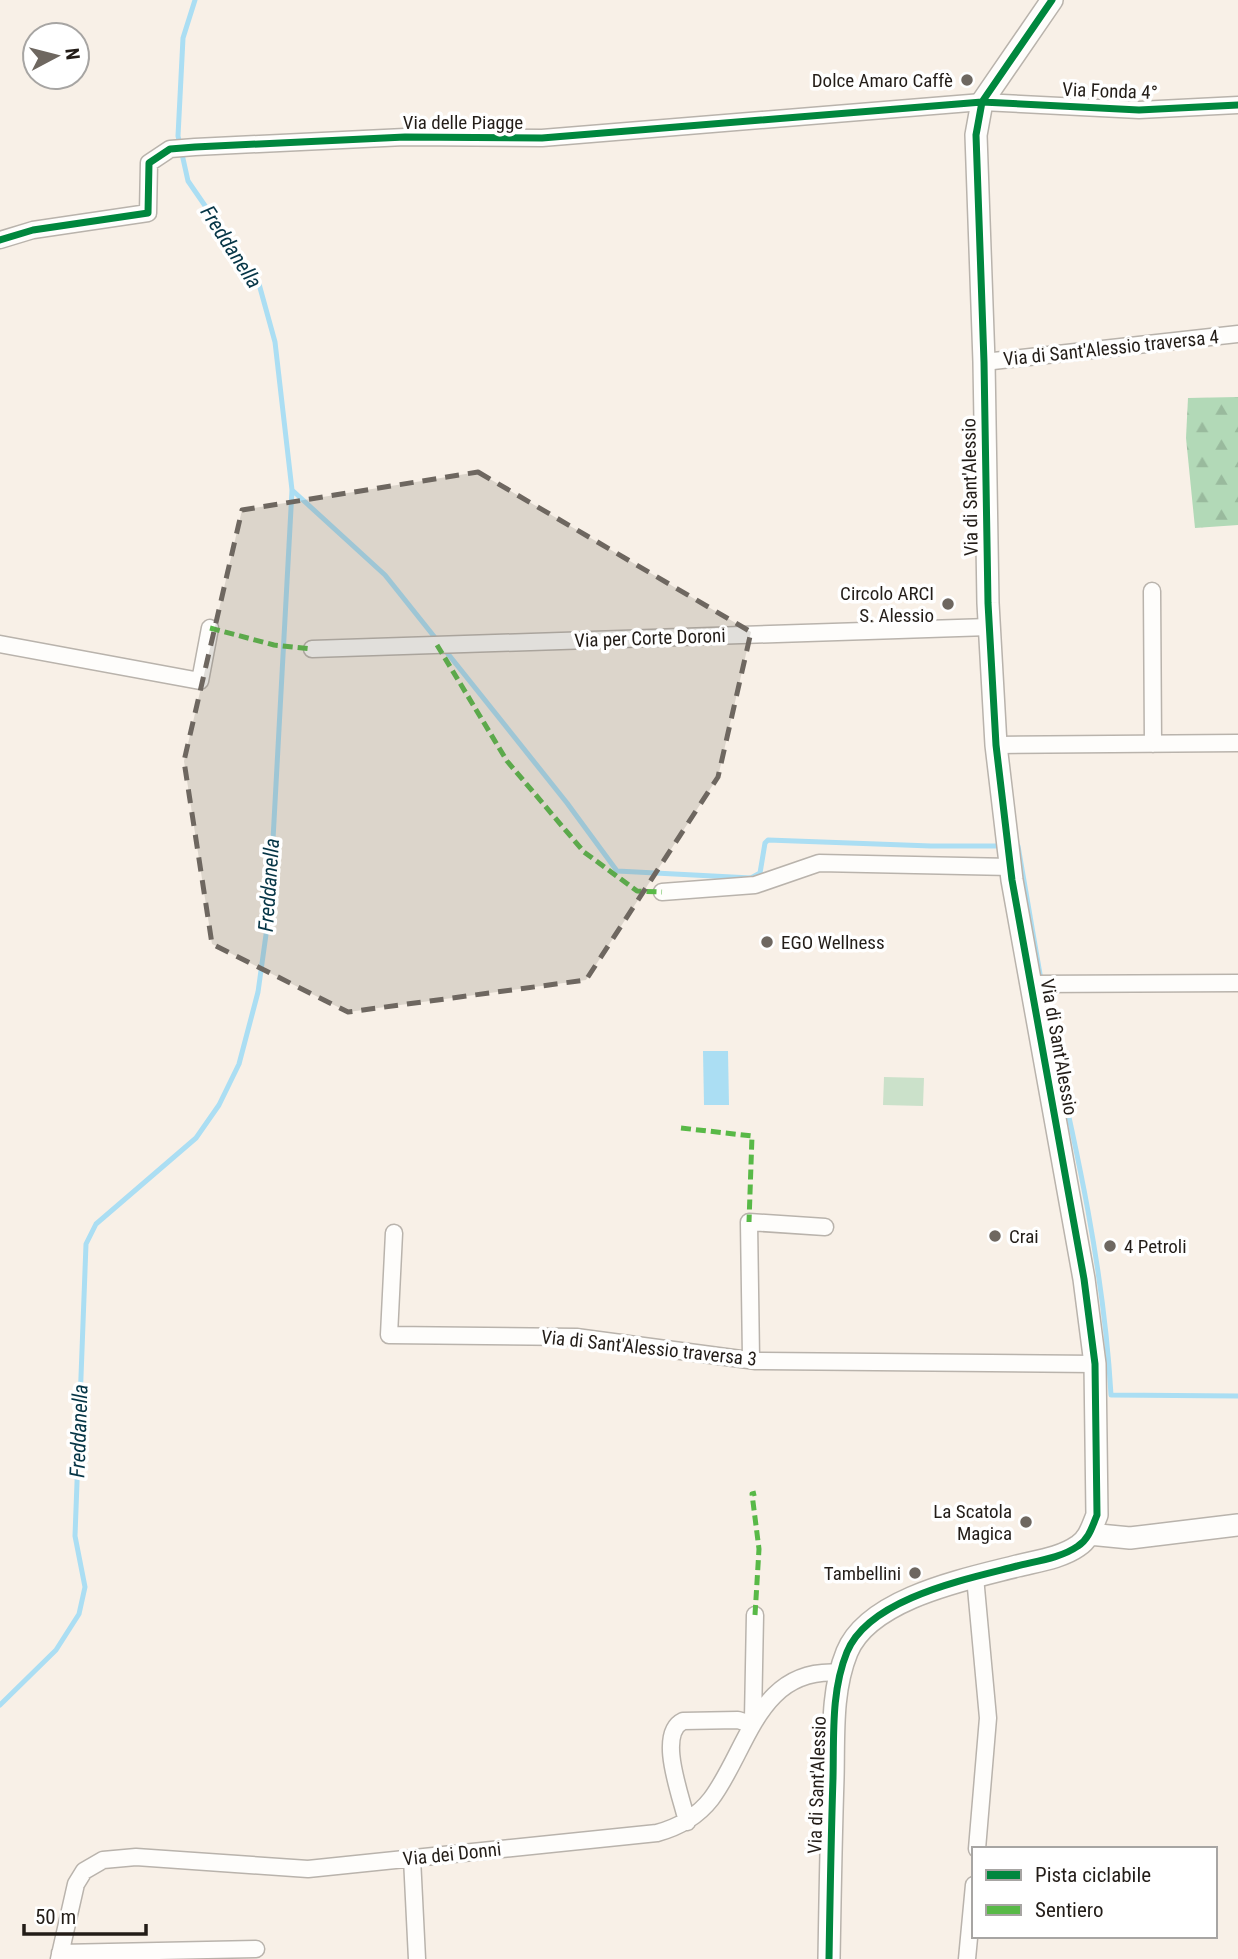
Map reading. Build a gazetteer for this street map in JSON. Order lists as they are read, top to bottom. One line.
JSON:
{"streets":{"street":["Via Fonda 4°","Via delle Piagge","Via di Sant'Alessio traversa 4","Via di Sant'Alessio","Via per Corte Doroni","Via di Sant'Alessio traversa 3","Via dei Donni"]},"crossings":[["Via Fonda 4°","Via delle Piagge"],["Via Fonda 4°","Via di Sant'Alessio"],["Via delle Piagge","Via di Sant'Alessio"],["Via di Sant'Alessio traversa 4","Via di Sant'Alessio"],["Via di Sant'Alessio","Via per Corte Doroni"],["Via di Sant'Alessio","Via di Sant'Alessio traversa 3"],["Via di Sant'Alessio","Via dei Donni"]],"water":["Freddanella"],"places":["Dolce Amaro Caffè","Circolo ARCI S. Alessio","EGO Wellness","Crai","4 Petroli","La Scatola Magica","Tambellini"],"legend":["Pista ciclabile","Sentiero"],"scale_bar":"50 m","north":"right"}
